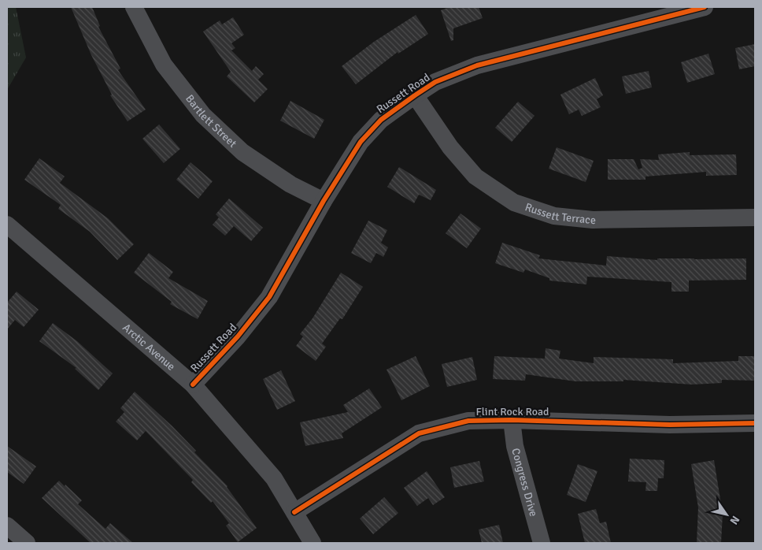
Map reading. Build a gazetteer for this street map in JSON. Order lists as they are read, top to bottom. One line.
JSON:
{"streets":{"street":["Russett Road","Bartlett Street","Russett Terrace","Arctic Avenue","Flint Rock Road","Congress Drive"]},"crossings":[["Russett Road","Bartlett Street"],["Russett Road","Russett Terrace"],["Russett Road","Arctic Avenue"],["Arctic Avenue","Flint Rock Road"],["Flint Rock Road","Congress Drive"]],"north":"bottom right"}
